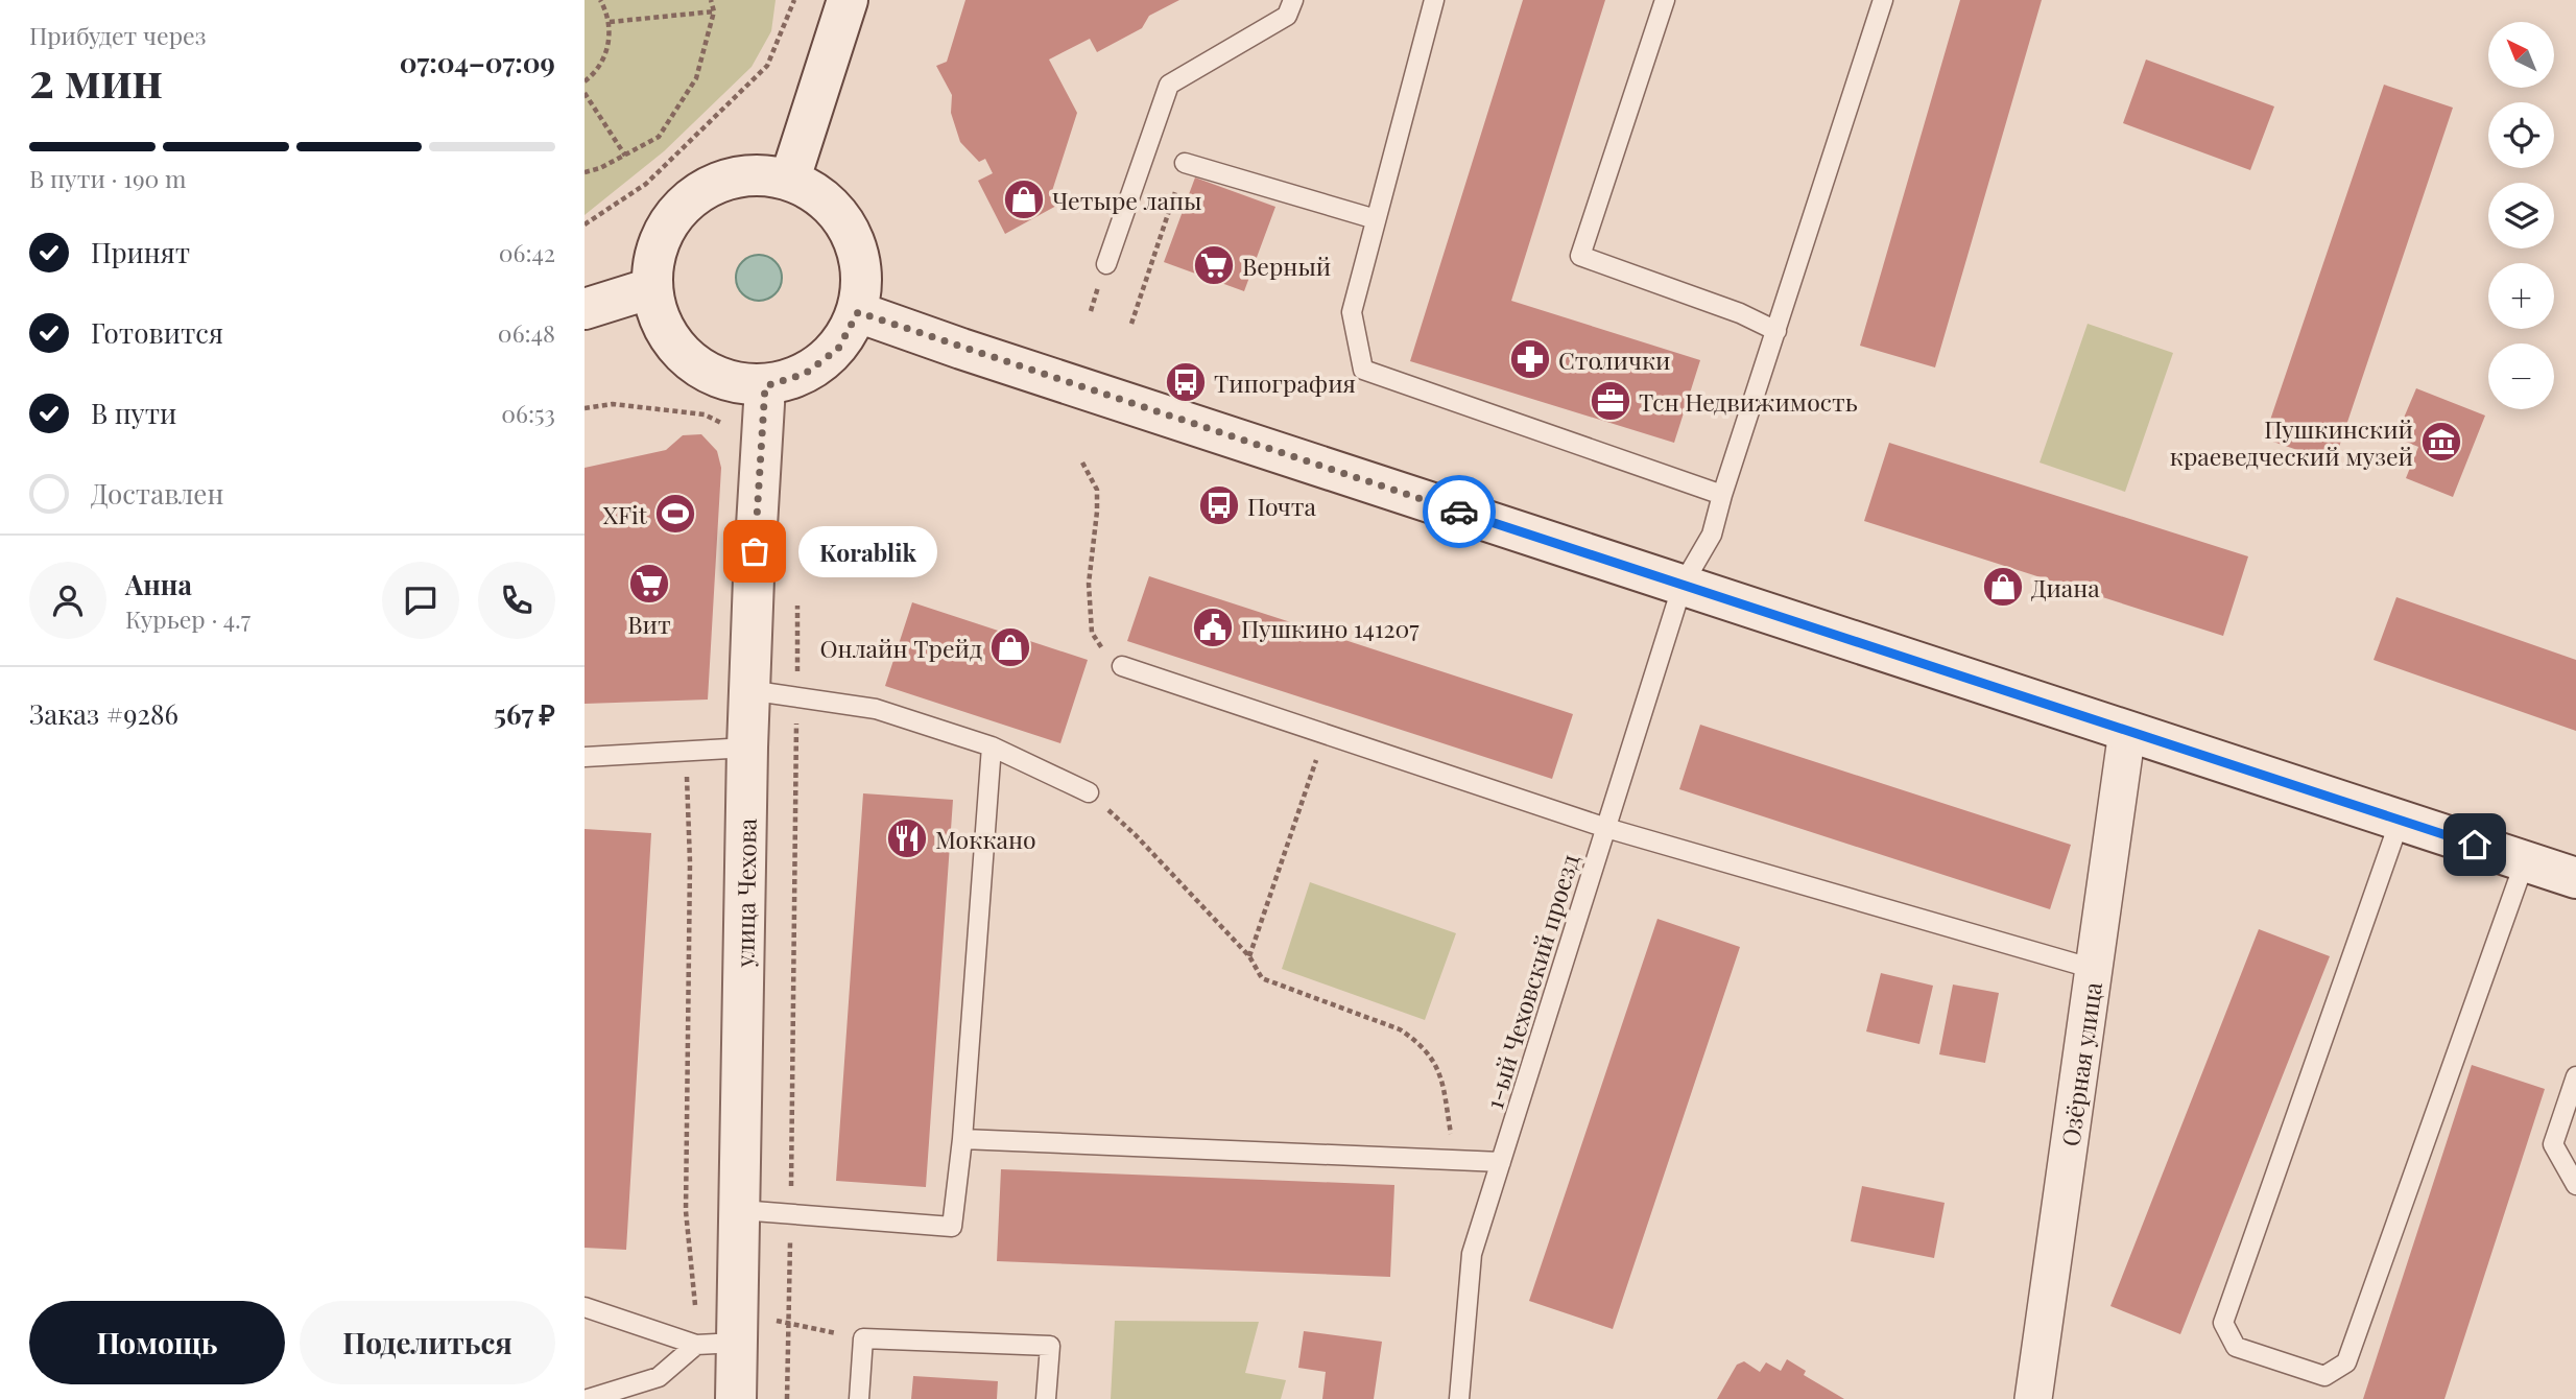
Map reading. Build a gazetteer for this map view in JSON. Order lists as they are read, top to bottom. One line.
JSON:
{"streets":{"main road":["улица Чехова"],"street":["Озёрная улица"],"lane":["1-ый Чеховский проезд"]},"places":{"shop":["Четыре лапы","Диана","Онлайн Трейд"],"supermarket":["Верный","Вит"],"pharmacy":["Столички"],"bus stop":["Типография","Почта"],"office":["Тсн Недвижимость"],"museum":["Пушкинский краеведческий музей"],"sports":["XFit"],"other":["Korablik"],"public building":["Пушкино 141207"],"restaurant":["Моккано"]},"north":"top left","page":{"heading":["2 мин","Прибудет через","07:04–07:09"],"panel":["Анна","Курьер · 4.7","Заказ #9286","567 ₽"],"map_buttons":["+","−"],"bar":"В пути · 190 m","list":[["Принят","06:42"],["Готовится","06:48"],["В пути","06:53"],"Доставлен"],"bubble":"Korablik","buttons":["Помощь","Поделиться"]}}
